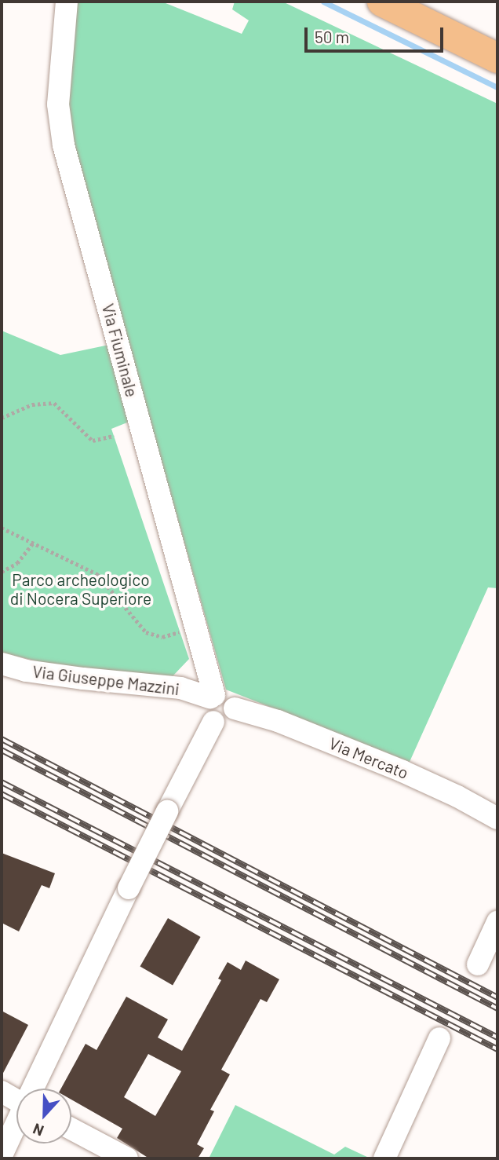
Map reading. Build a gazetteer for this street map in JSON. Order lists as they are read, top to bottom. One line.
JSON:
{"streets":{"street":["Via Fiuminale","Via Giuseppe Mazzini","Via Mercato"]},"crossings":[["Via Fiuminale","Via Giuseppe Mazzini"],["Via Fiuminale","Via Mercato"],["Via Giuseppe Mazzini","Via Mercato"]],"parks":["Parco archeologico di Nocera Superiore"],"scale_bar":"50 m","north":"bottom"}
